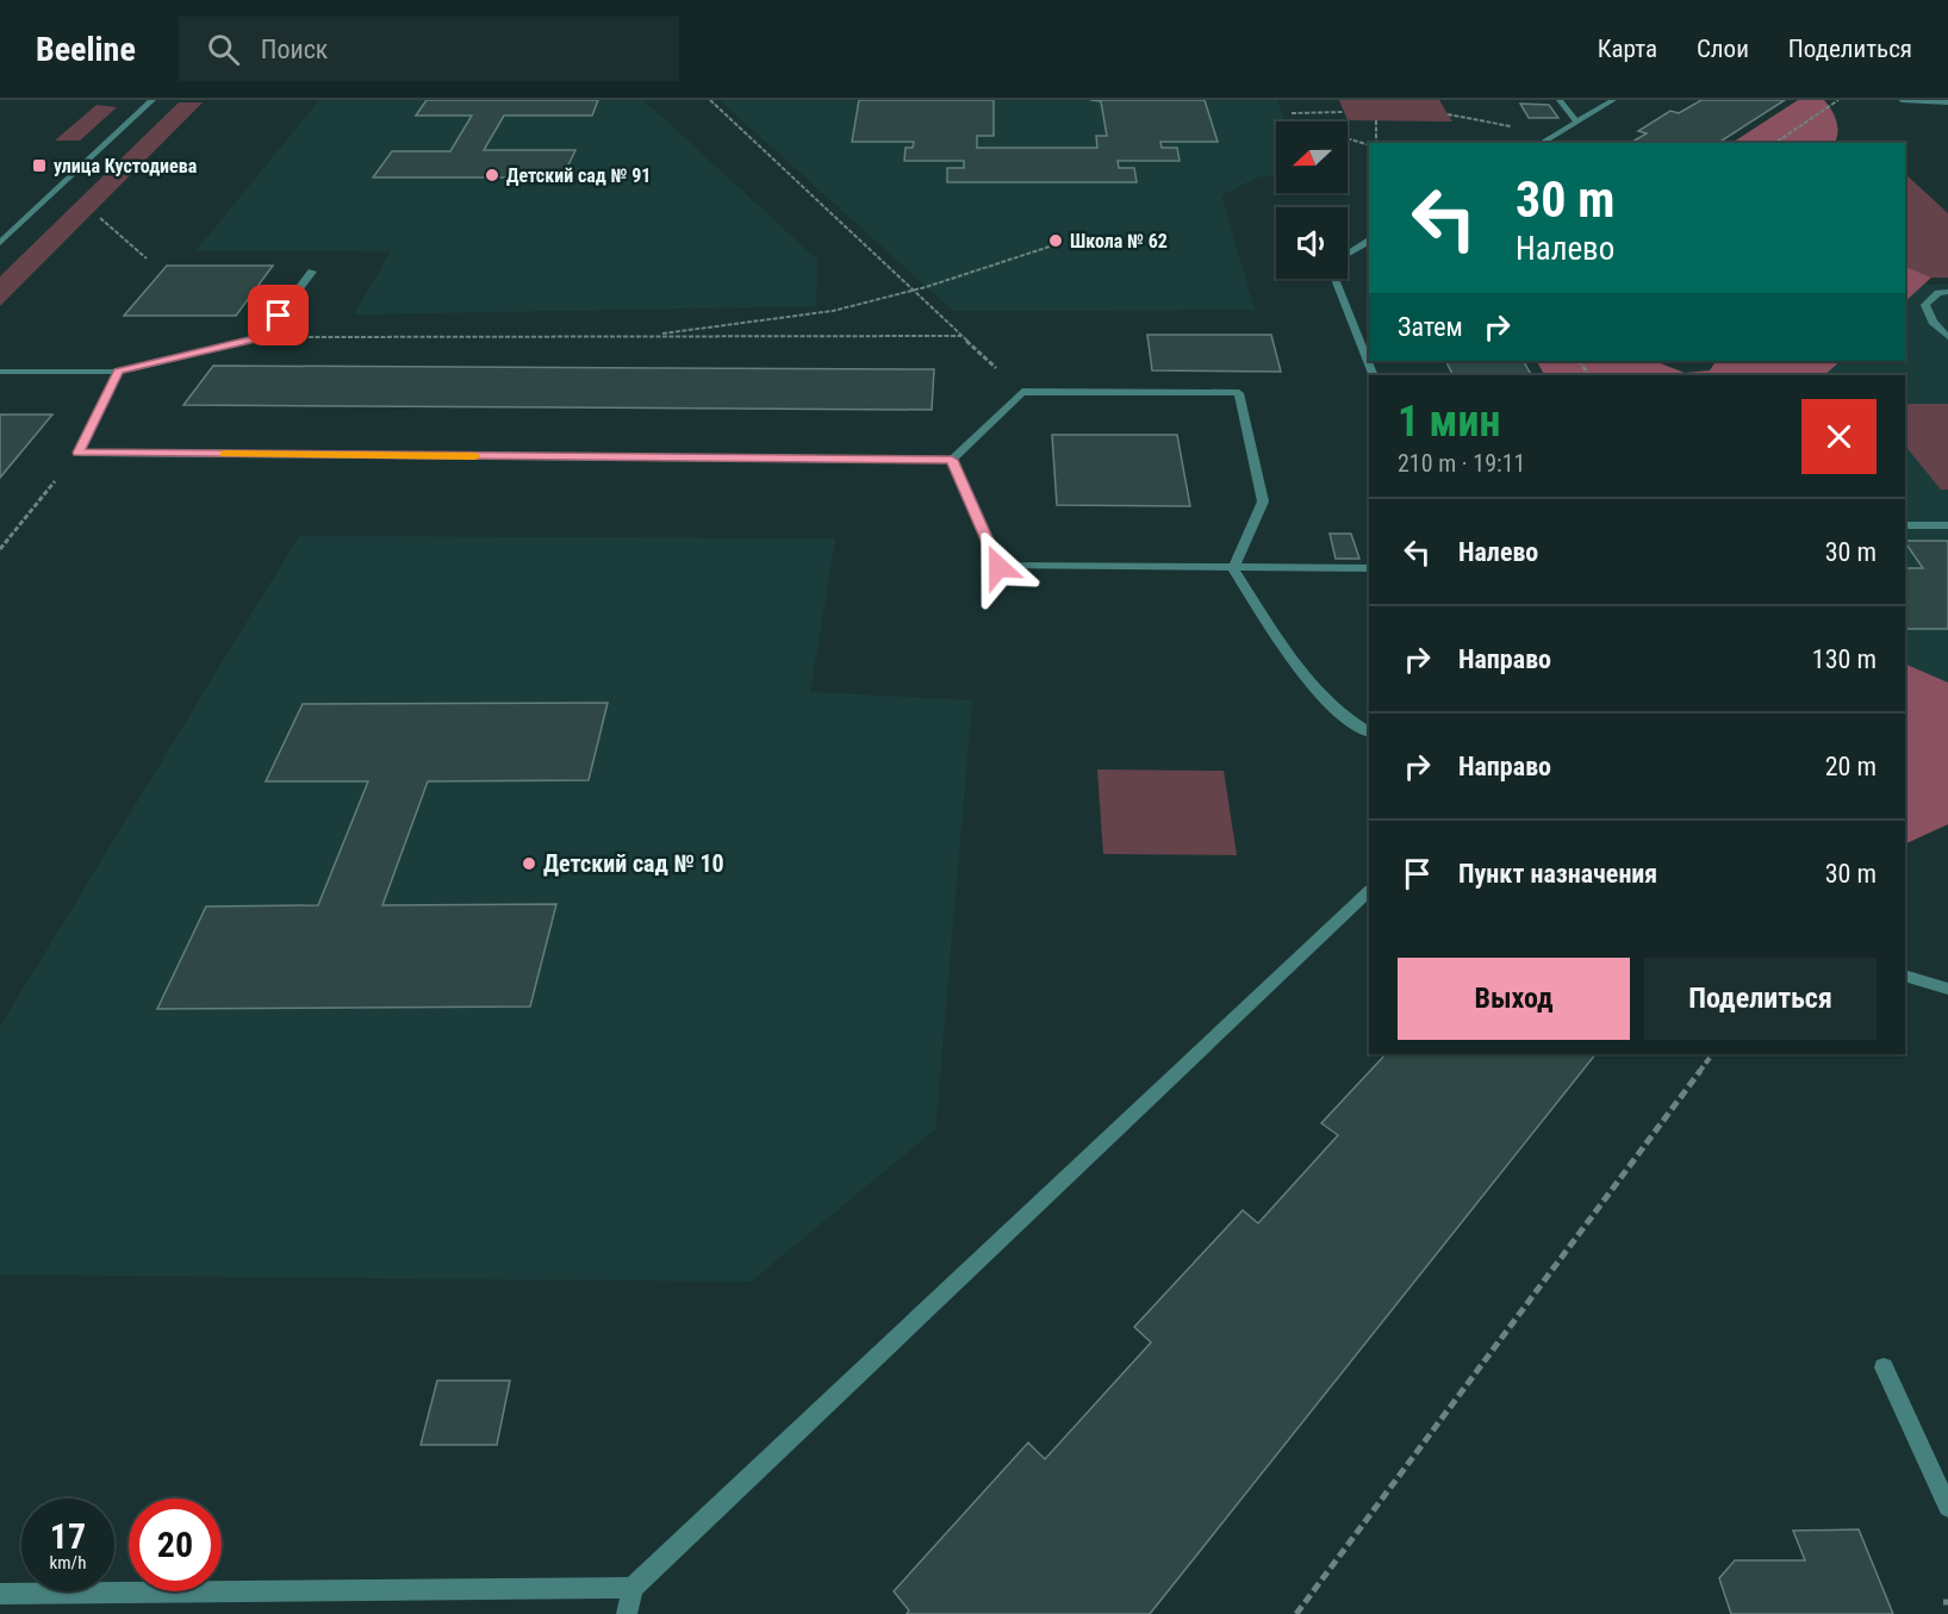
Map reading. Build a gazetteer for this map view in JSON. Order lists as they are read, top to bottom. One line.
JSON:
{"places":{"transit":["улица Кустодиева"],"other":["Детский сад № 91","Школа № 62","Детский сад № 10"]},"north":"left","page":{"header":"Beeline","search":"Поиск","nav":["Карта","Слои","Поделиться"],"turn":["30 m","Налево"],"then":"Затем","heading":["1 мин","210 m · 19:11"],"list":[{"name":"Налево","value":"30 m"},{"name":"Направо","value":"130 m"},{"name":"Направо","value":"20 m"},{"name":"Пункт назначения","value":"30 m"}],"buttons":["Выход","Поделиться"],"speed":"17 km/h","limit":"20"}}
